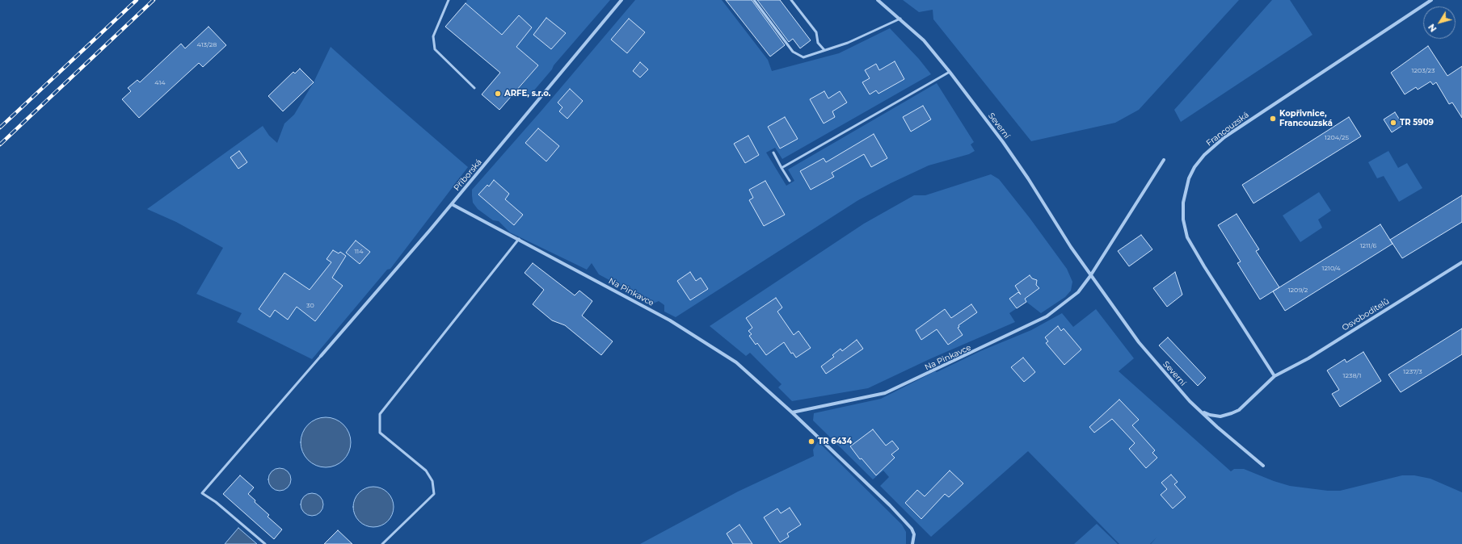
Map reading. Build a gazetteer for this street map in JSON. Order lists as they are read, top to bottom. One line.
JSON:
{"streets":{"street":["Severní","Francouzská","Příborská","Na Pinkavce","Osvoboditelů"]},"crossings":[["Severní","Na Pinkavce"],["Francouzská","Osvoboditelů"],["Příborská","Na Pinkavce"]],"places":["ARFE, s.r.o.","Kopřivnice, Francouzská","TR 5909","TR 6434"],"house_numbers":["413/28","1203/23","414","1204/25","1211/6","114","1210/4","1209/2","30","1237/3","1238/1"],"north":"bottom left"}
